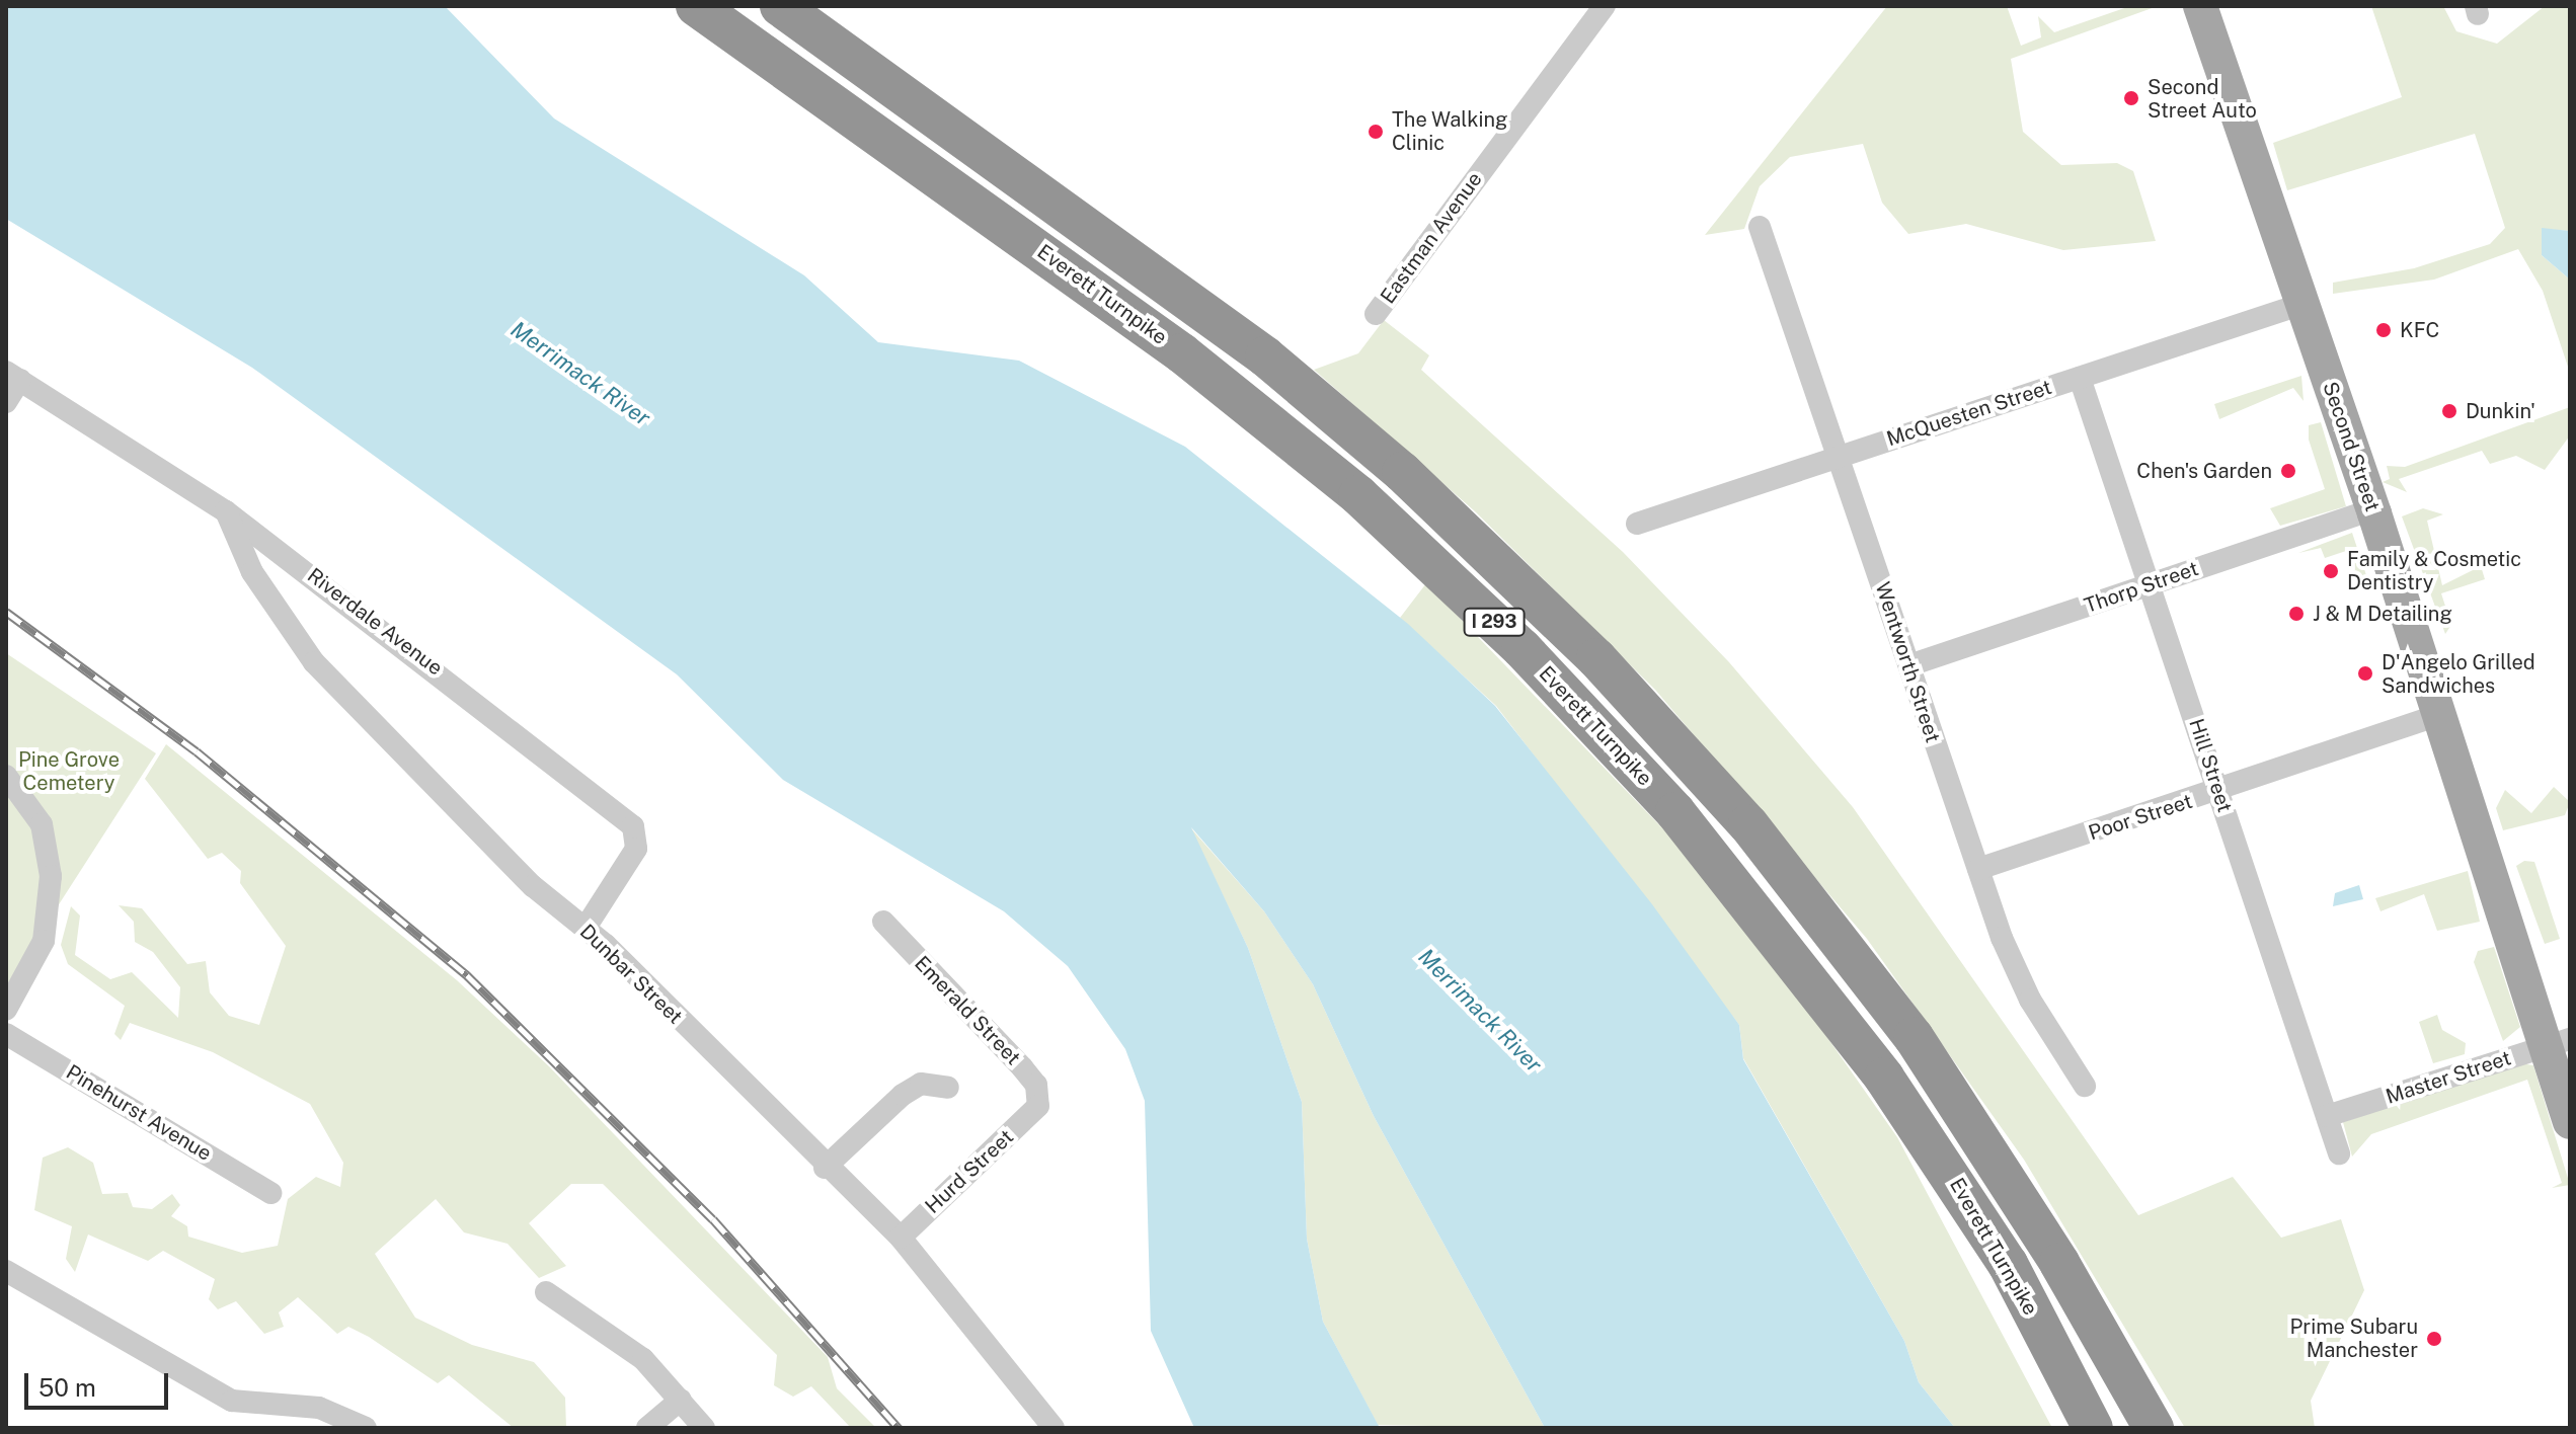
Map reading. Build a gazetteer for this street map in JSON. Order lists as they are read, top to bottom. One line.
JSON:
{"streets":{"highway":["Everett Turnpike","I 293"],"main road":["Second Street"],"street":["Eastman Avenue","McQuesten Street","Thorp Street","Riverdale Avenue","Wentworth Street","Hill Street","Poor Street","Dunbar Street","Emerald Street","Master Street","Pinehurst Avenue","Hurd Street"]},"crossings":[["McQuesten Street","Second Street"],["McQuesten Street","Wentworth Street"],["McQuesten Street","Hill Street"],["Second Street","Thorp Street"],["Second Street","Poor Street"],["Second Street","Master Street"],["Thorp Street","Wentworth Street"],["Thorp Street","Hill Street"],["Riverdale Avenue","Dunbar Street"],["Wentworth Street","Poor Street"],["Hill Street","Poor Street"],["Hill Street","Master Street"],["Dunbar Street","Hurd Street"],["Emerald Street","Hurd Street"]],"water":["Merrimack River"],"parks":["Pine Grove Cemetery"],"places":["Second Street Auto","The Walking Clinic","KFC","Dunkin'","Chen's Garden","Family & Cosmetic Dentistry","J & M Detailing","D'Angelo Grilled Sandwiches","Prime Subaru Manchester"],"scale_bar":"50 m"}
